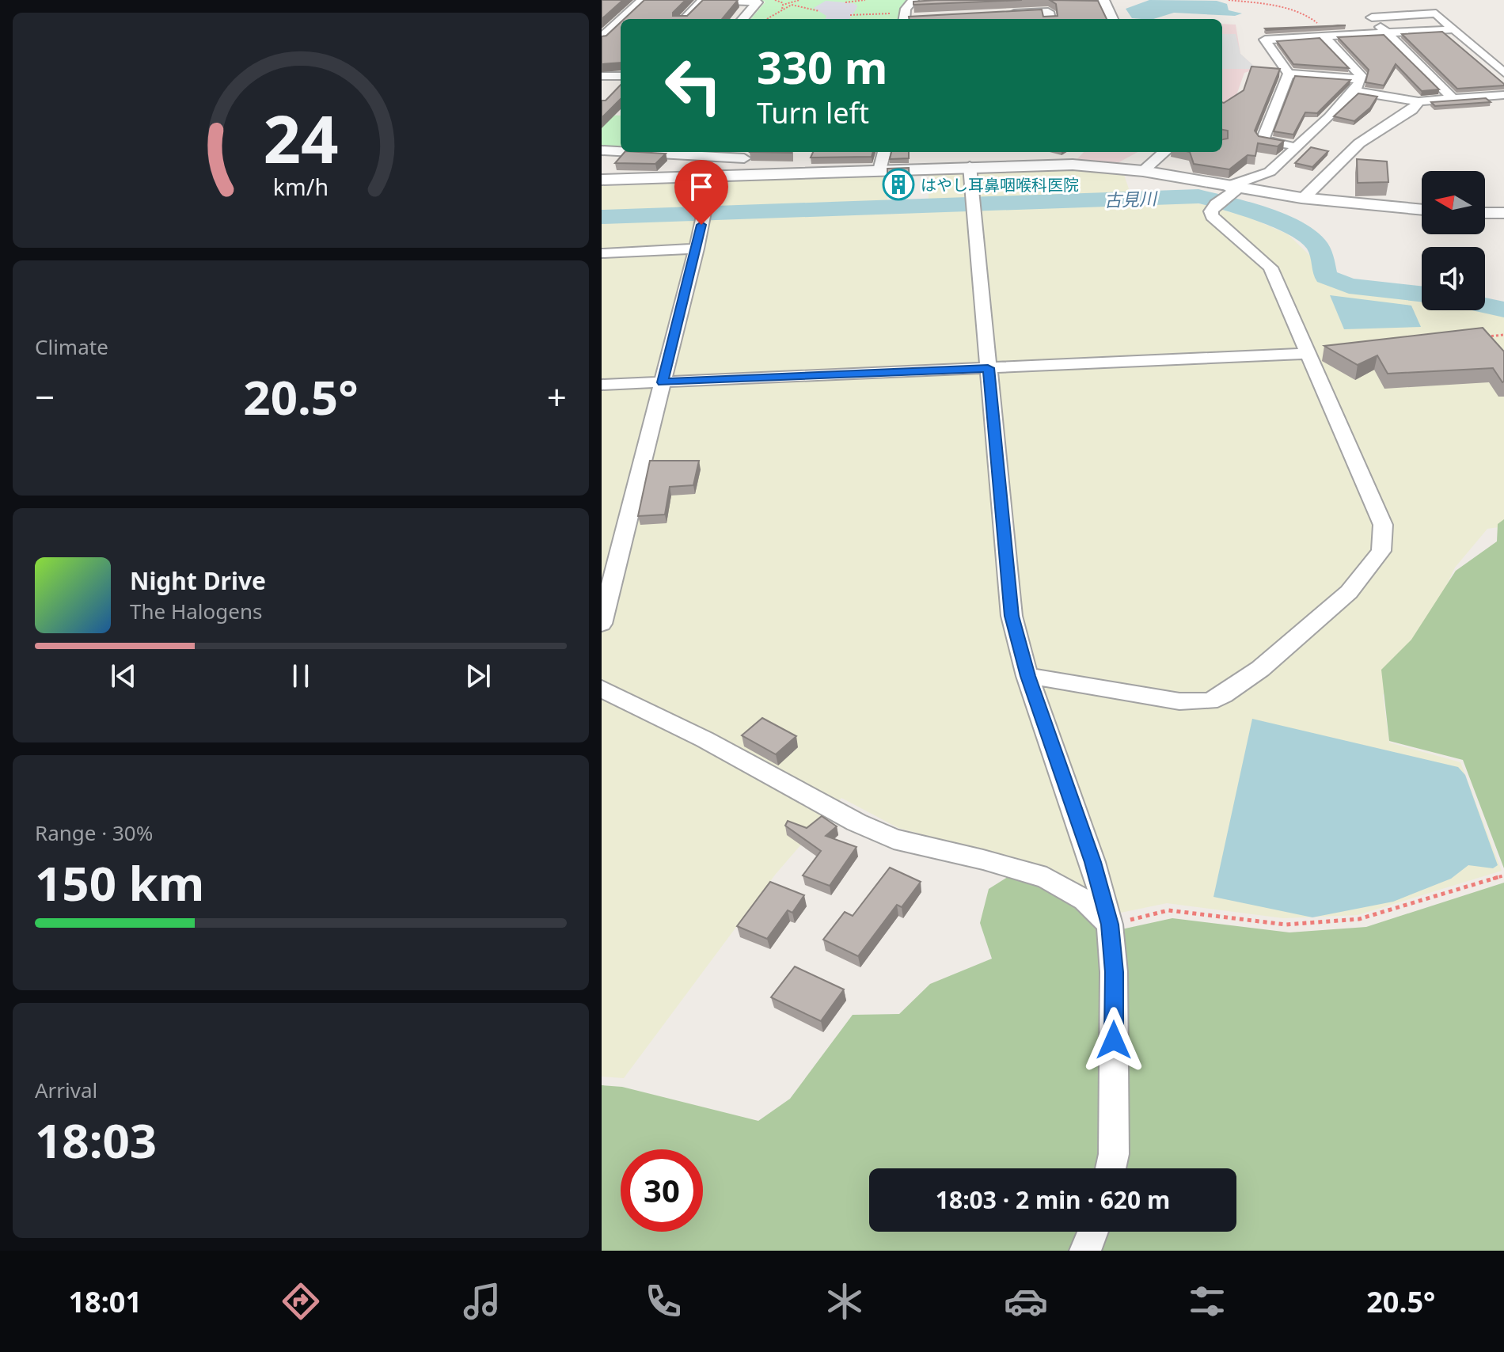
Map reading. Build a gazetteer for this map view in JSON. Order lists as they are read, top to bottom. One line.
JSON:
{"water":["古見川"],"places":{"building":["はやし耳鼻咽喉科医院"]},"north":"left","page":{"turn":["330 m","Turn left"],"tile":["Climate",["Range · 30%","150 km"],["Arrival","18:03"]],"heat":["−","20.5°","+"],"song":["Night Drive","The Halogens"],"limit":"30","trip":"18:03 · 2 min · 620 m","tabs":["18:01","20.5°"],"gauge":["24","km/h"]}}
